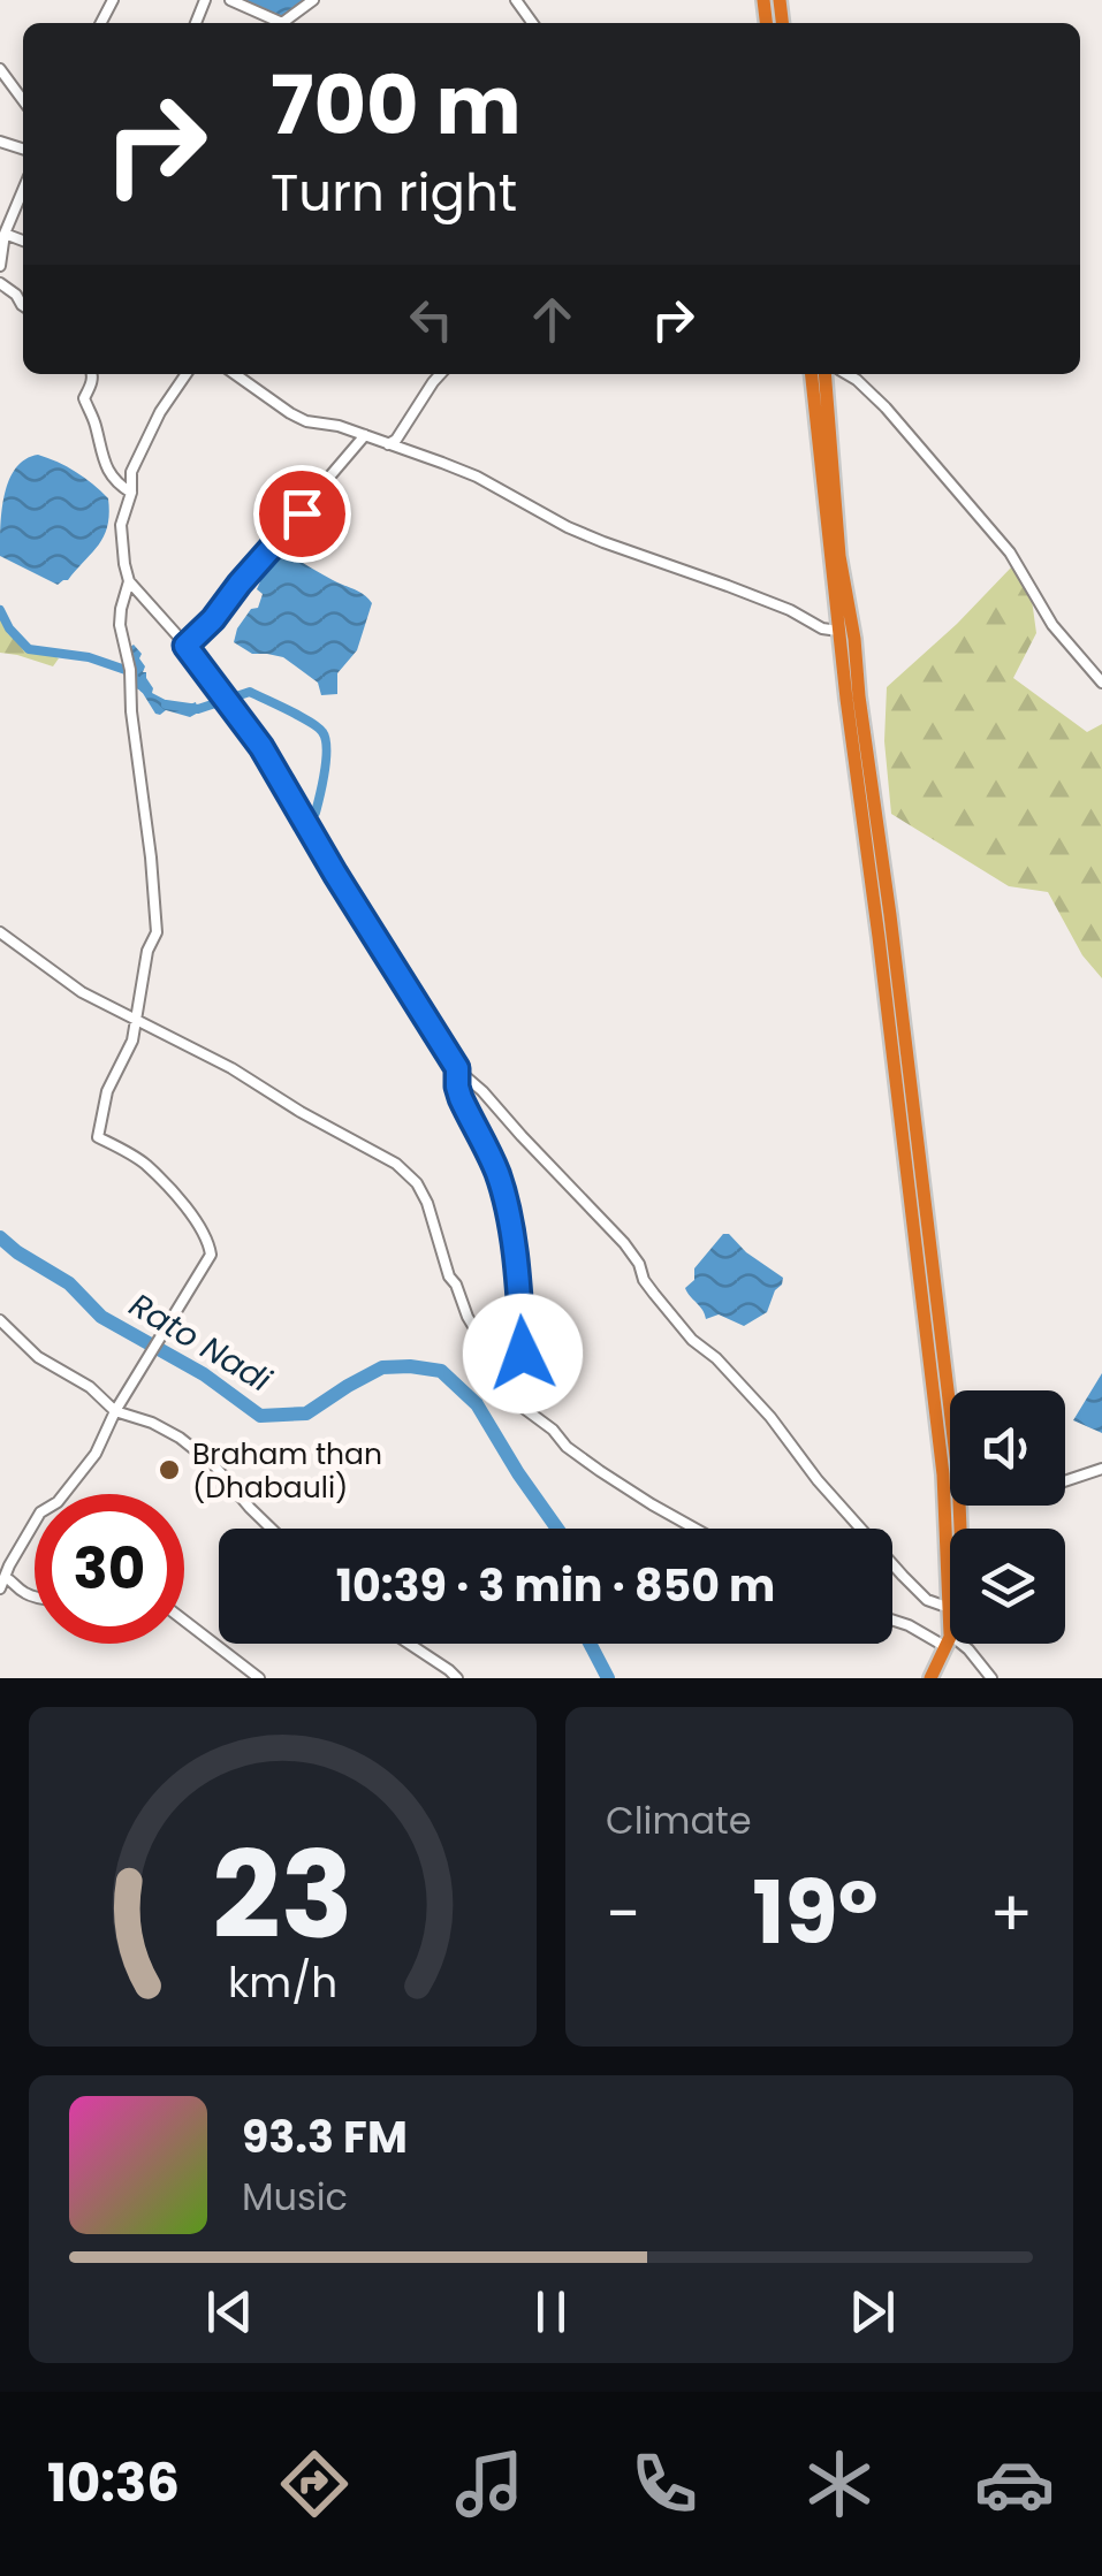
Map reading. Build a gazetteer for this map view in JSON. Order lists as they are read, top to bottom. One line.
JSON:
{"water":["Rato Nadi"],"places":["Braham than (Dhabauli)"],"page":{"turn":["700 m","Turn right"],"limit":"30","trip":"10:39 · 3 min · 850 m","tile":"Climate","heat":["−","19°","+"],"song":["93.3 FM","Music"],"tabs":"10:36","gauge":["23","km/h"]}}
